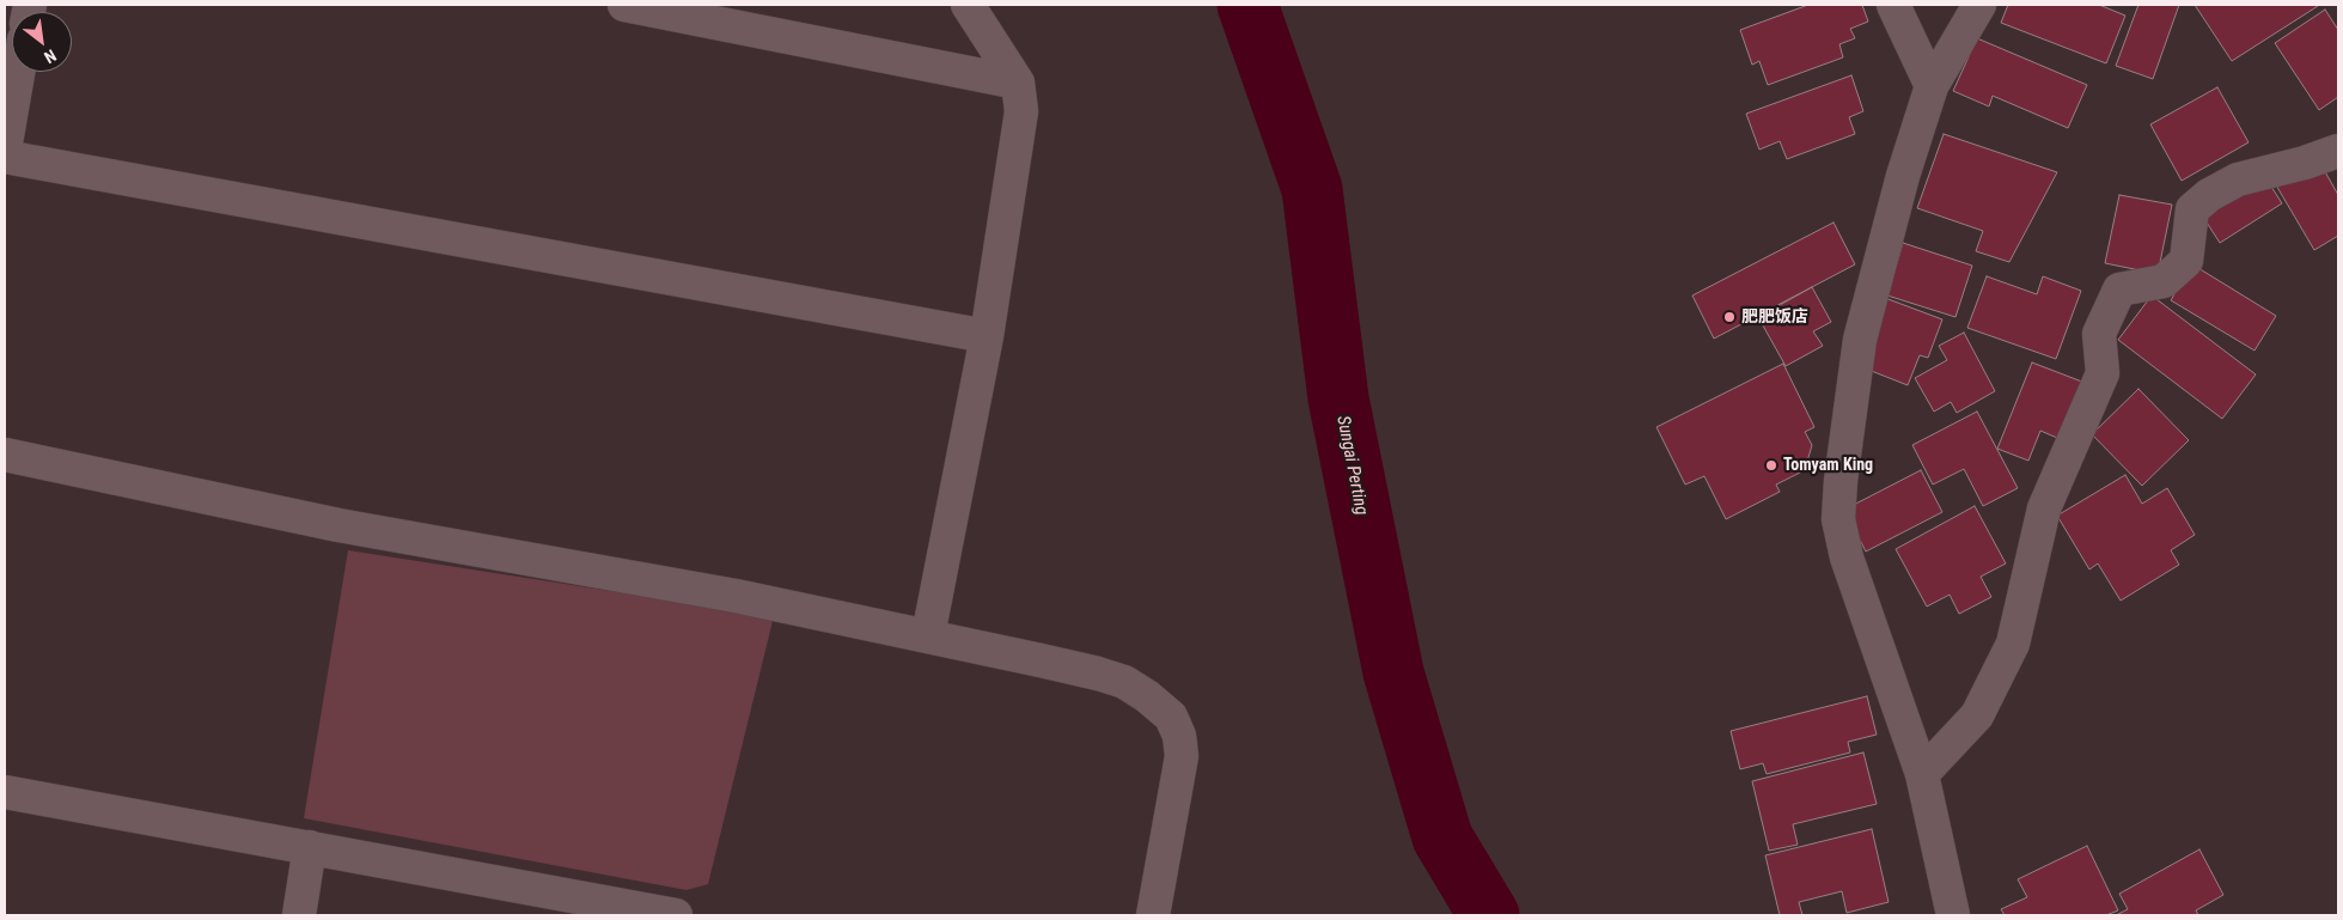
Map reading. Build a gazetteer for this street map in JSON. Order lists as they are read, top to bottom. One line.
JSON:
{"water":["Sungai Perting"],"places":["肥肥饭店","Tomyam King"],"north":"bottom right"}
